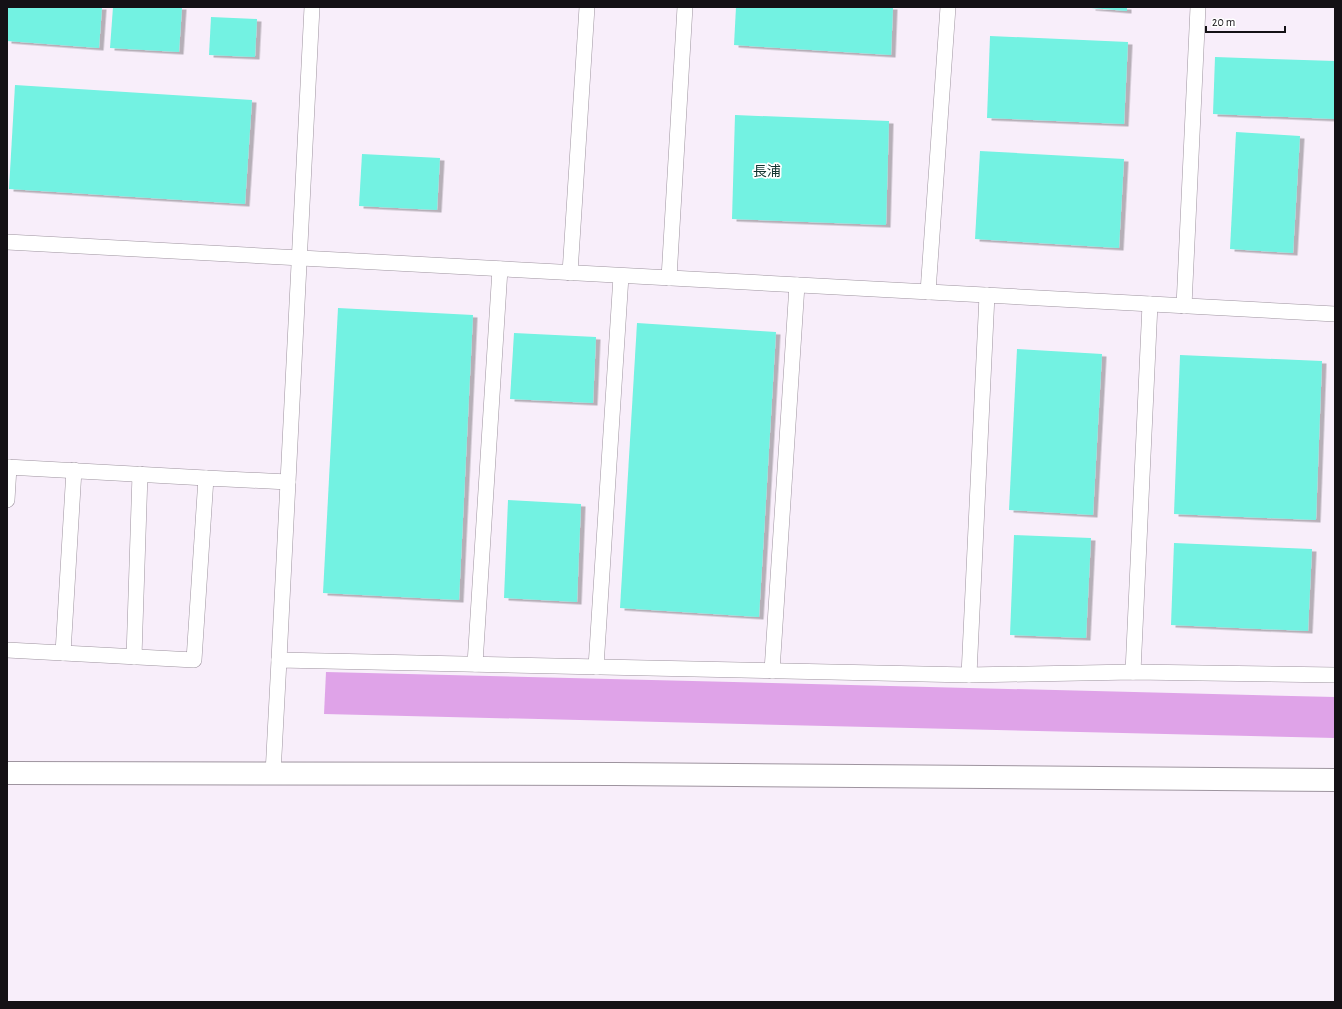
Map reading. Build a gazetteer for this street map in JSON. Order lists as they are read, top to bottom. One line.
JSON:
{"districts":["長浦"],"scale_bar":"20 m"}
